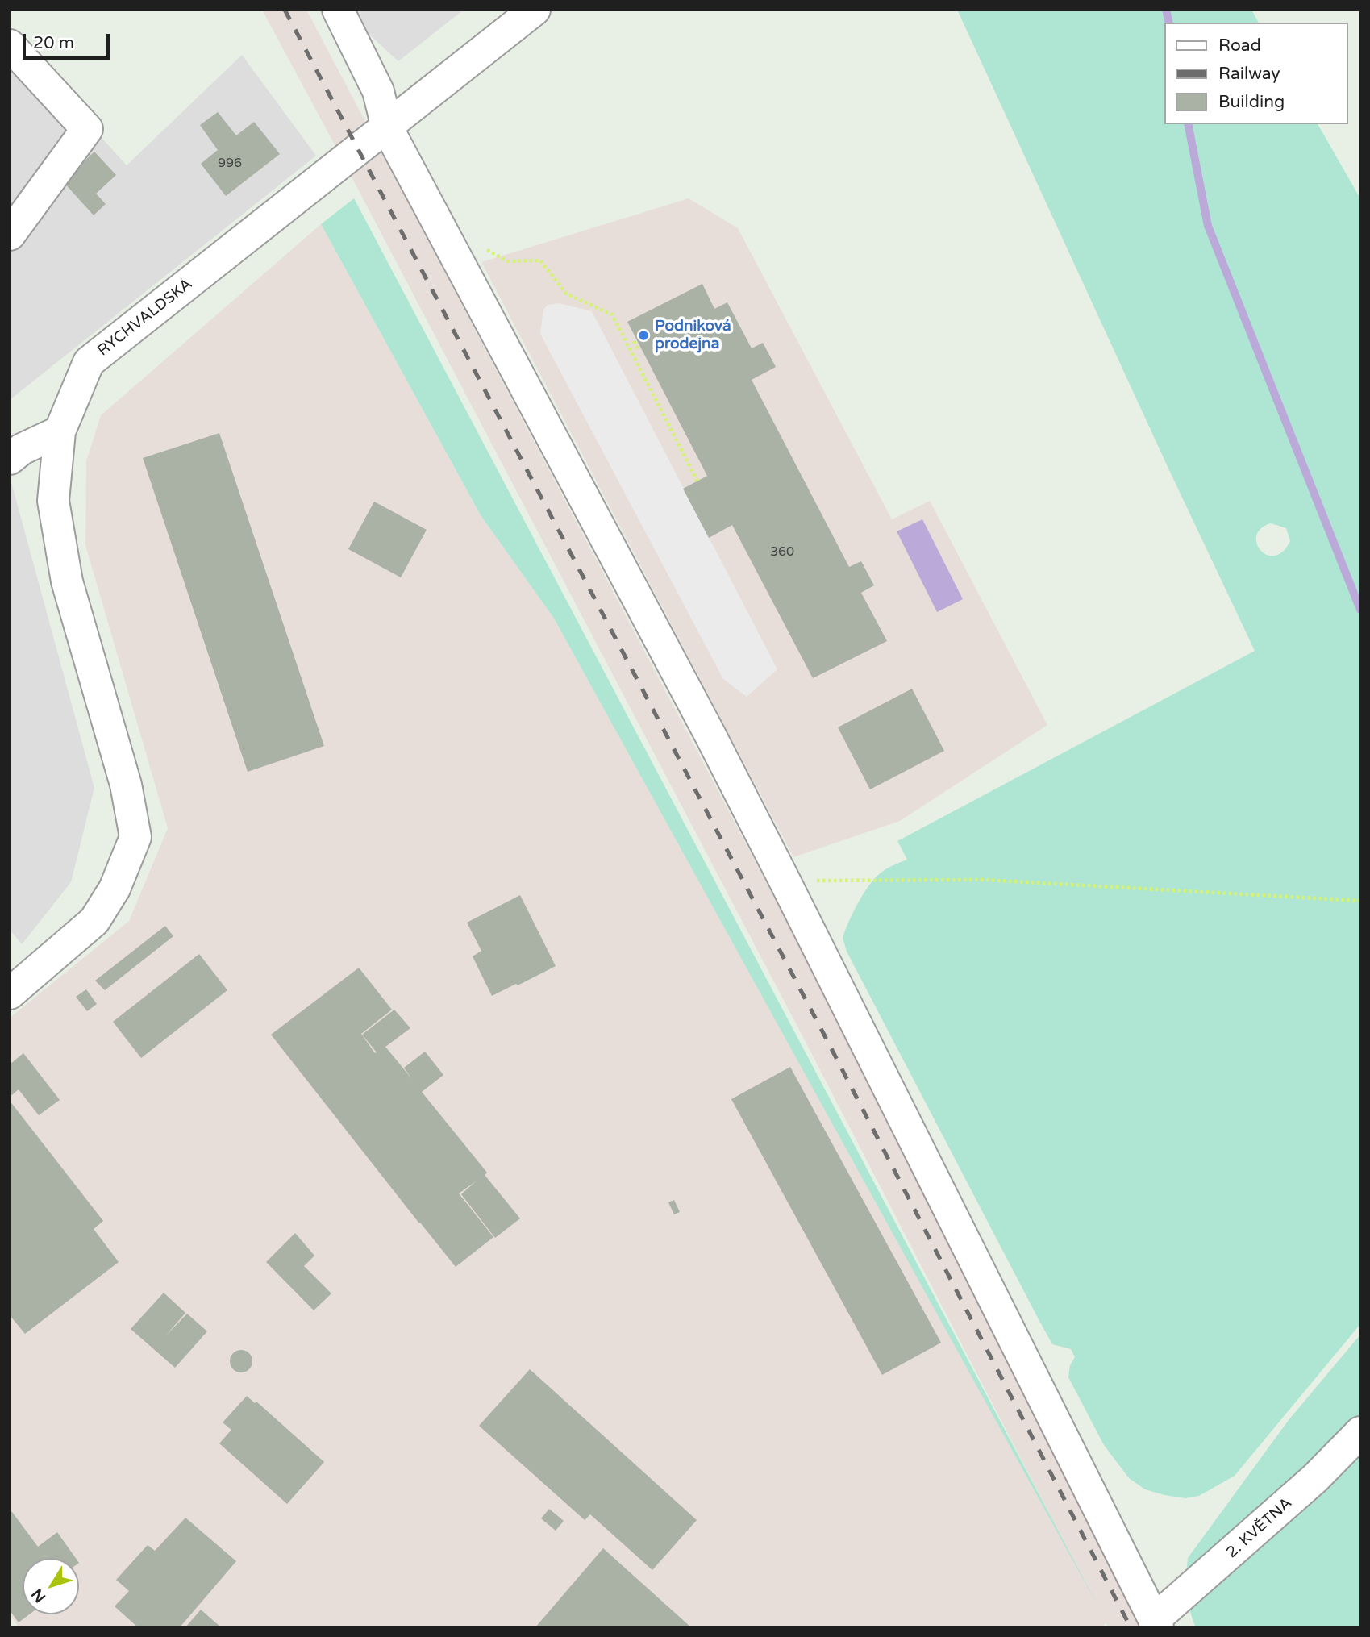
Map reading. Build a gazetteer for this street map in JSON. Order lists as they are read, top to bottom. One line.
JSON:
{"streets":{"street":["RYCHVALDSKÁ","2. KVĚTNA"]},"places":["Podniková prodejna"],"house_numbers":["996","360"],"legend":["Road","Railway","Building"],"scale_bar":"20 m","north":"bottom left"}
